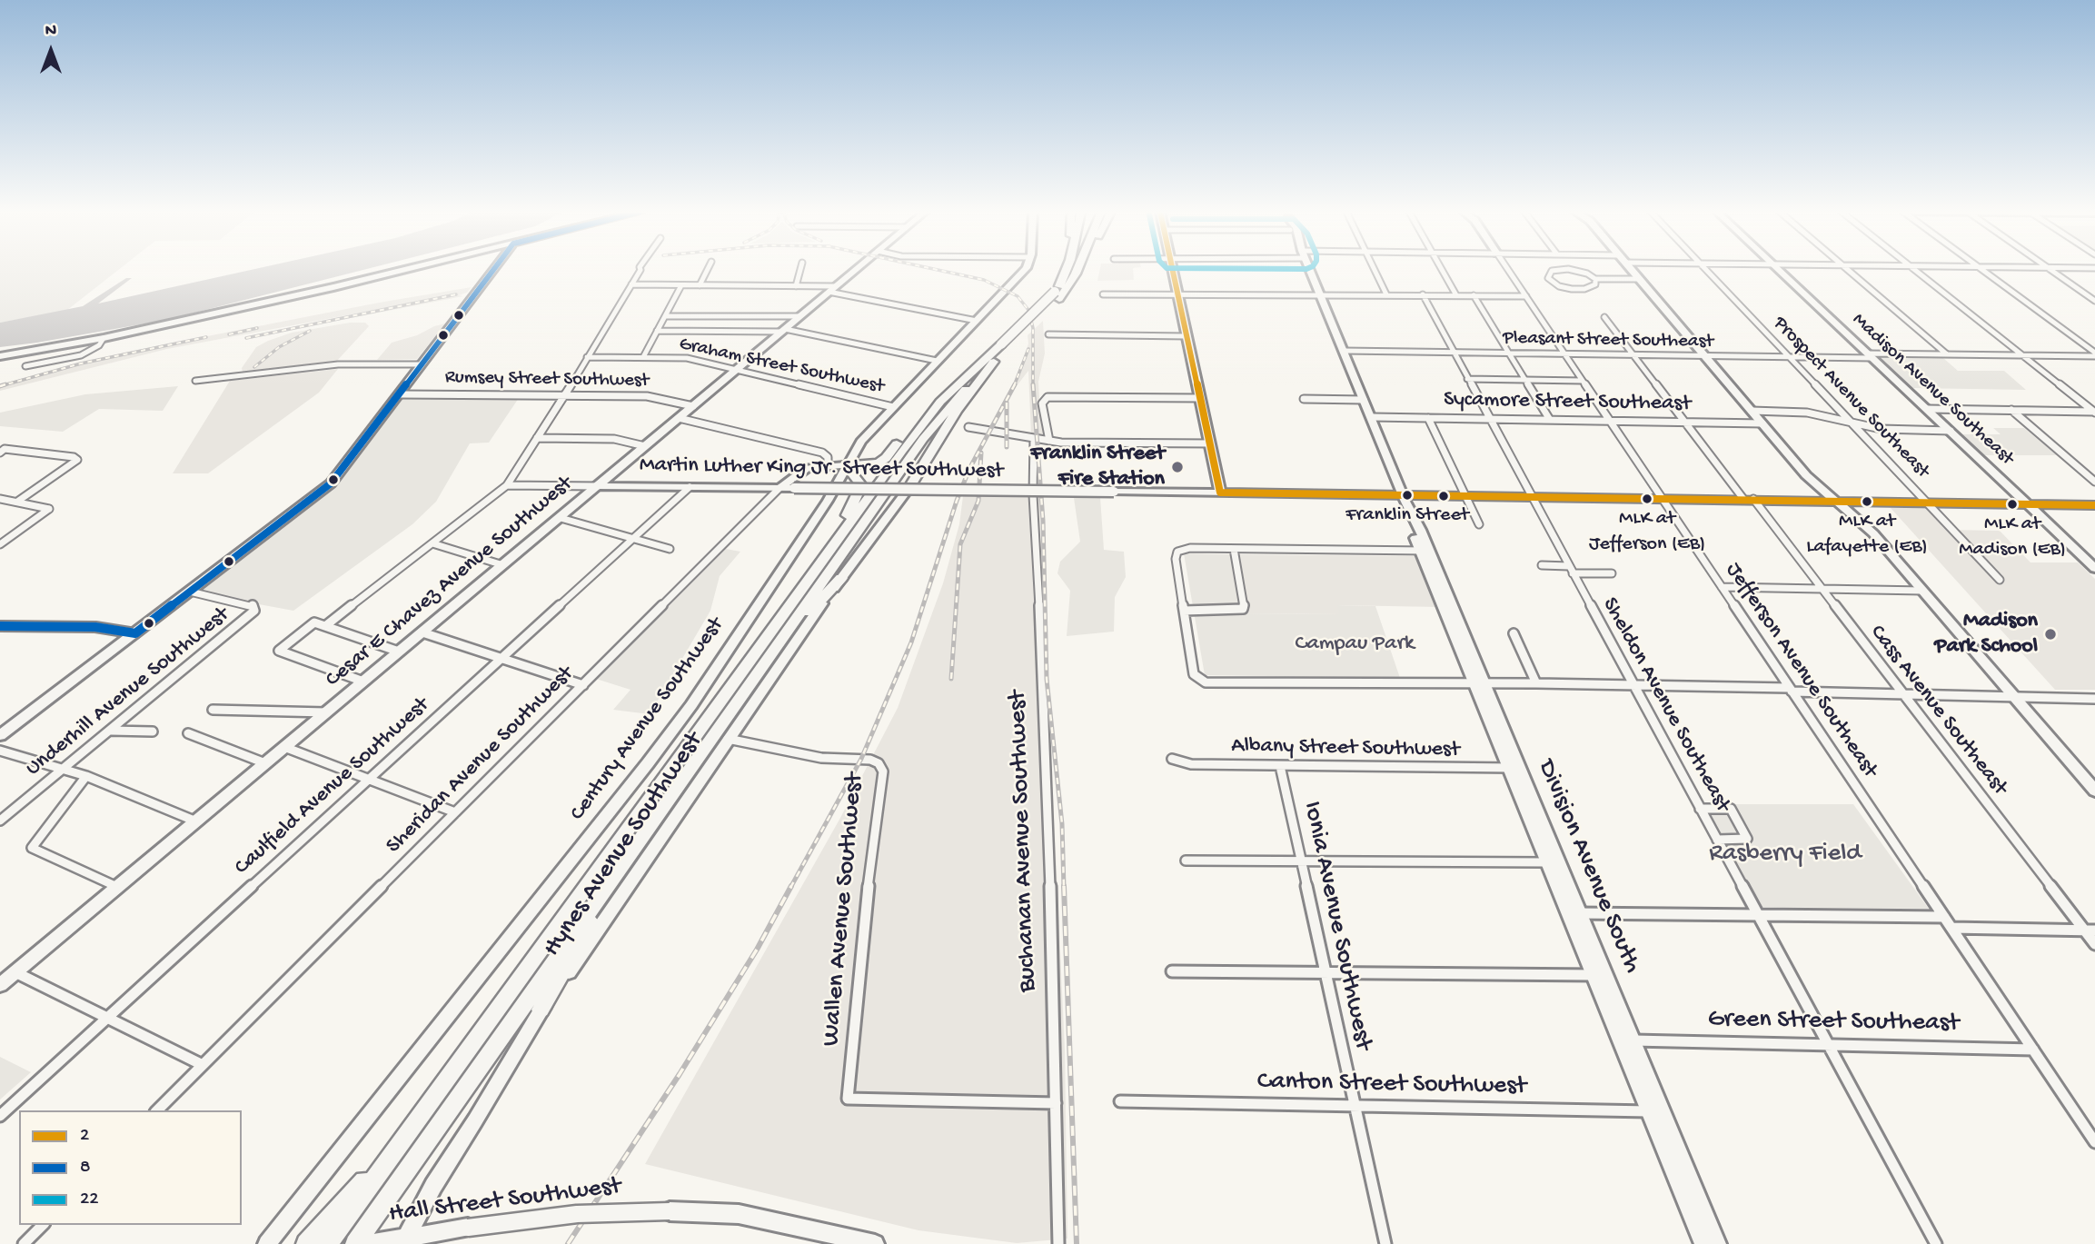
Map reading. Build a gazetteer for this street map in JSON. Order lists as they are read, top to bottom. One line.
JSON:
{"streets":{"main road":["Madison Avenue Southeast","Martin Luther King Jr. Street Southwest","Cesar E Chavez Avenue Southwest","Century Avenue Southwest","Sheridan Avenue Southwest","Hynes Avenue Southwest","Division Avenue South","Hall Street Southwest"],"street":["Pleasant Street Southeast","Graham Street Southwest","Rumsey Street Southwest","Prospect Avenue Southeast","Sycamore Street Southeast","Jefferson Avenue Southeast","Underhill Avenue Southwest","Sheldon Avenue Southeast","Cass Avenue Southeast","Albany Street Southwest","Caulfield Avenue Southwest","Buchanan Avenue Southwest","Wallen Avenue Southwest","Ionia Avenue Southwest","Green Street Southeast","Canton Street Southwest"]},"crossings":[["Pleasant Street Southeast","Madison Avenue Southeast"],["Pleasant Street Southeast","Prospect Avenue Southeast"],["Pleasant Street Southeast","Jefferson Avenue Southeast"],["Pleasant Street Southeast","Sheldon Avenue Southeast"],["Pleasant Street Southeast","Cass Avenue Southeast"],["Pleasant Street Southeast","Division Avenue South"],["Graham Street Southwest","Cesar E Chavez Avenue Southwest"],["Graham Street Southwest","Century Avenue Southwest"],["Rumsey Street Southwest","Cesar E Chavez Avenue Southwest"],["Sycamore Street Southeast","Jefferson Avenue Southeast"],["Sycamore Street Southeast","Sheldon Avenue Southeast"],["Sycamore Street Southeast","Cass Avenue Southeast"],["Sycamore Street Southeast","Division Avenue South"],["Martin Luther King Jr. Street Southwest","Cesar E Chavez Avenue Southwest"],["Martin Luther King Jr. Street Southwest","Jefferson Avenue Southeast"],["Martin Luther King Jr. Street Southwest","Sheldon Avenue Southeast"],["Martin Luther King Jr. Street Southwest","Sheridan Avenue Southwest"],["Martin Luther King Jr. Street Southwest","Caulfield Avenue Southwest"],["Martin Luther King Jr. Street Southwest","Hynes Avenue Southwest"],["Martin Luther King Jr. Street Southwest","Division Avenue South"],["Jefferson Avenue Southeast","Green Street Southeast"],["Sheldon Avenue Southeast","Green Street Southeast"],["Century Avenue Southwest","Sheridan Avenue Southwest"],["Albany Street Southwest","Division Avenue South"],["Albany Street Southwest","Ionia Avenue Southwest"],["Buchanan Avenue Southwest","Wallen Avenue Southwest"],["Hynes Avenue Southwest","Wallen Avenue Southwest"],["Hynes Avenue Southwest","Hall Street Southwest"],["Division Avenue South","Green Street Southeast"],["Division Avenue South","Canton Street Southwest"],["Ionia Avenue Southwest","Canton Street Southwest"]],"parks":["Campau Park","Rasberry Field"],"places":["Franklin Street Fire Station","Franklin Street","MLK at Jefferson (EB)","MLK at Lafayette (EB)","MLK at Madison (EB)","Madison Park School"],"lines":["transit line 2","transit line 8"],"legend":["2","8","22"],"north":"top"}
